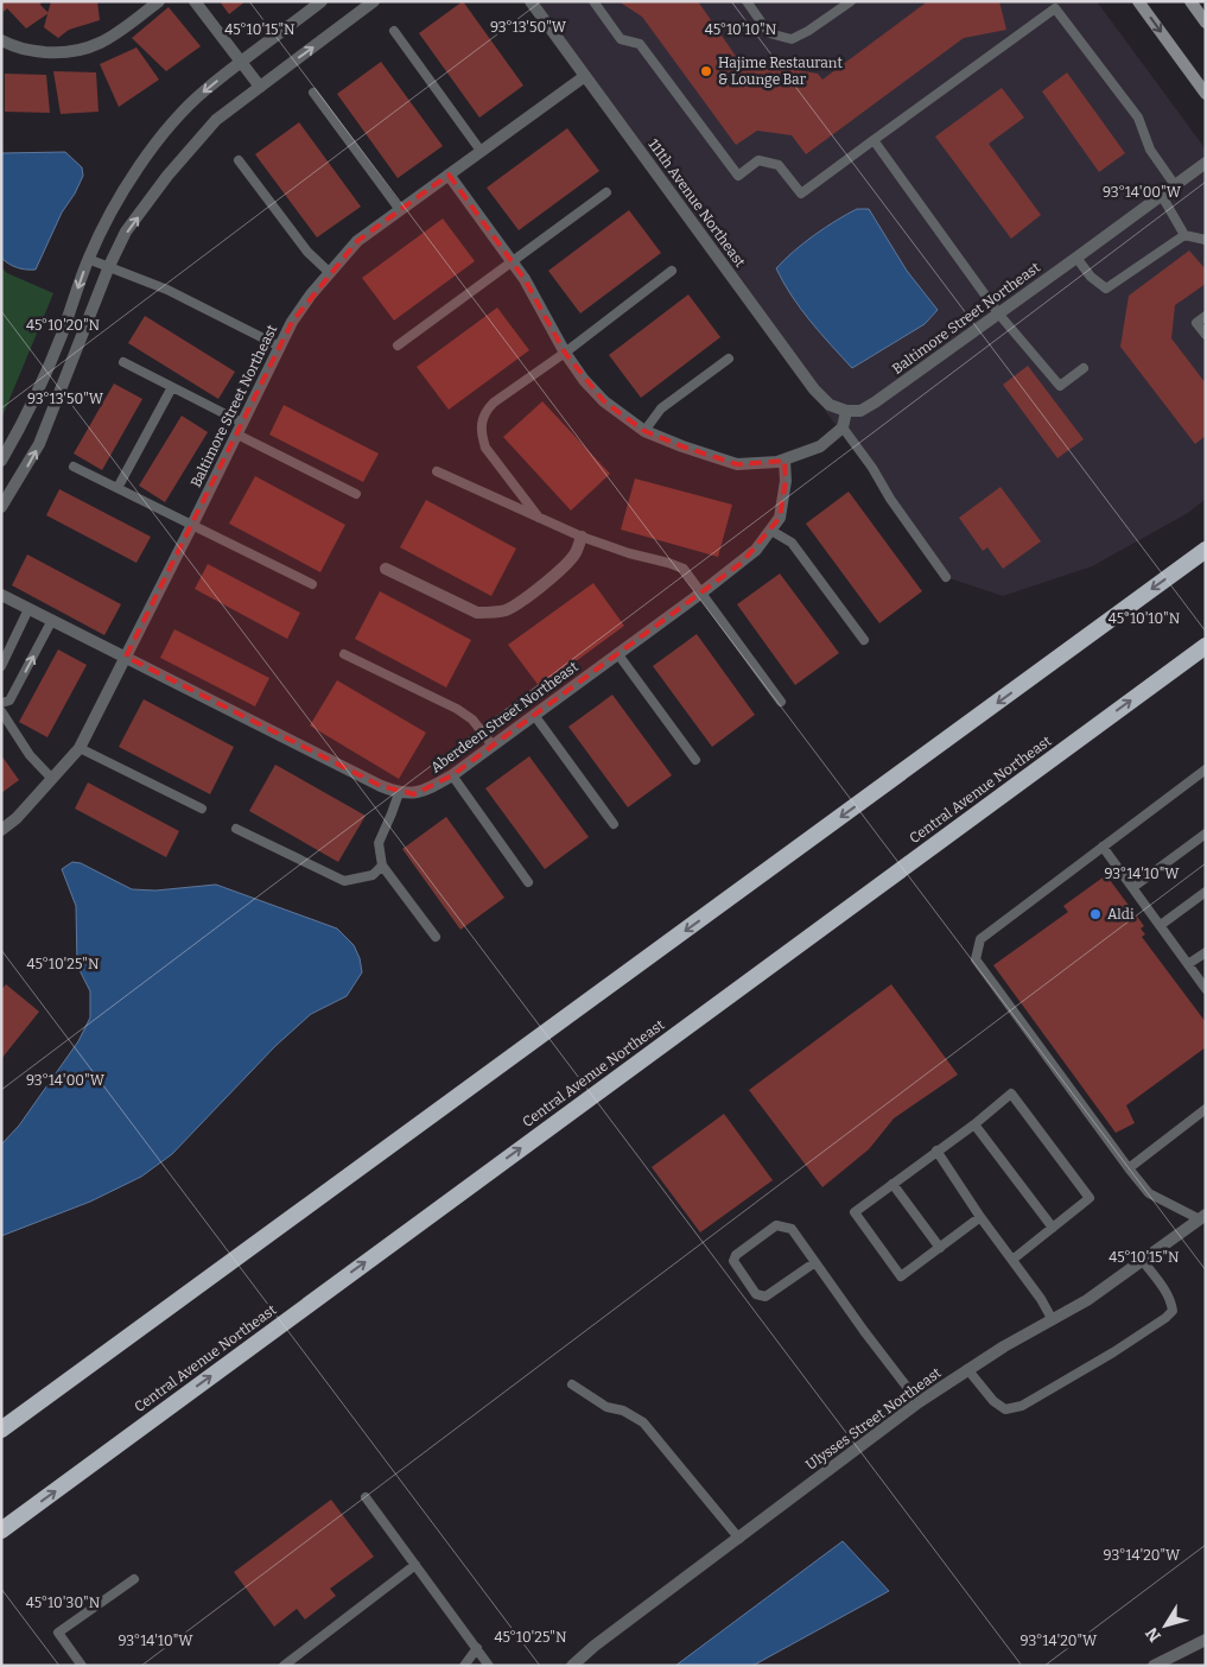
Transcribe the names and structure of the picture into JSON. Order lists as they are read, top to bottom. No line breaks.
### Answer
{"streets":{"highway":["Central Avenue Northeast"],"street":["111th Avenue Northeast","Baltimore Street Northeast","Aberdeen Street Northeast","Ulysses Street Northeast"]},"crossings":[["111th Avenue Northeast","Baltimore Street Northeast"]],"places":["Hajime Restaurant & Lounge Bar","Aldi"],"north":"bottom left","coordinates":["93°13'50\"W","45°10'15\"N","45°10'10\"N","93°14'00\"W","45°10'20\"N","93°14'10\"W","45°10'25\"N","93°14'20\"W","45°10'30\"N"]}
